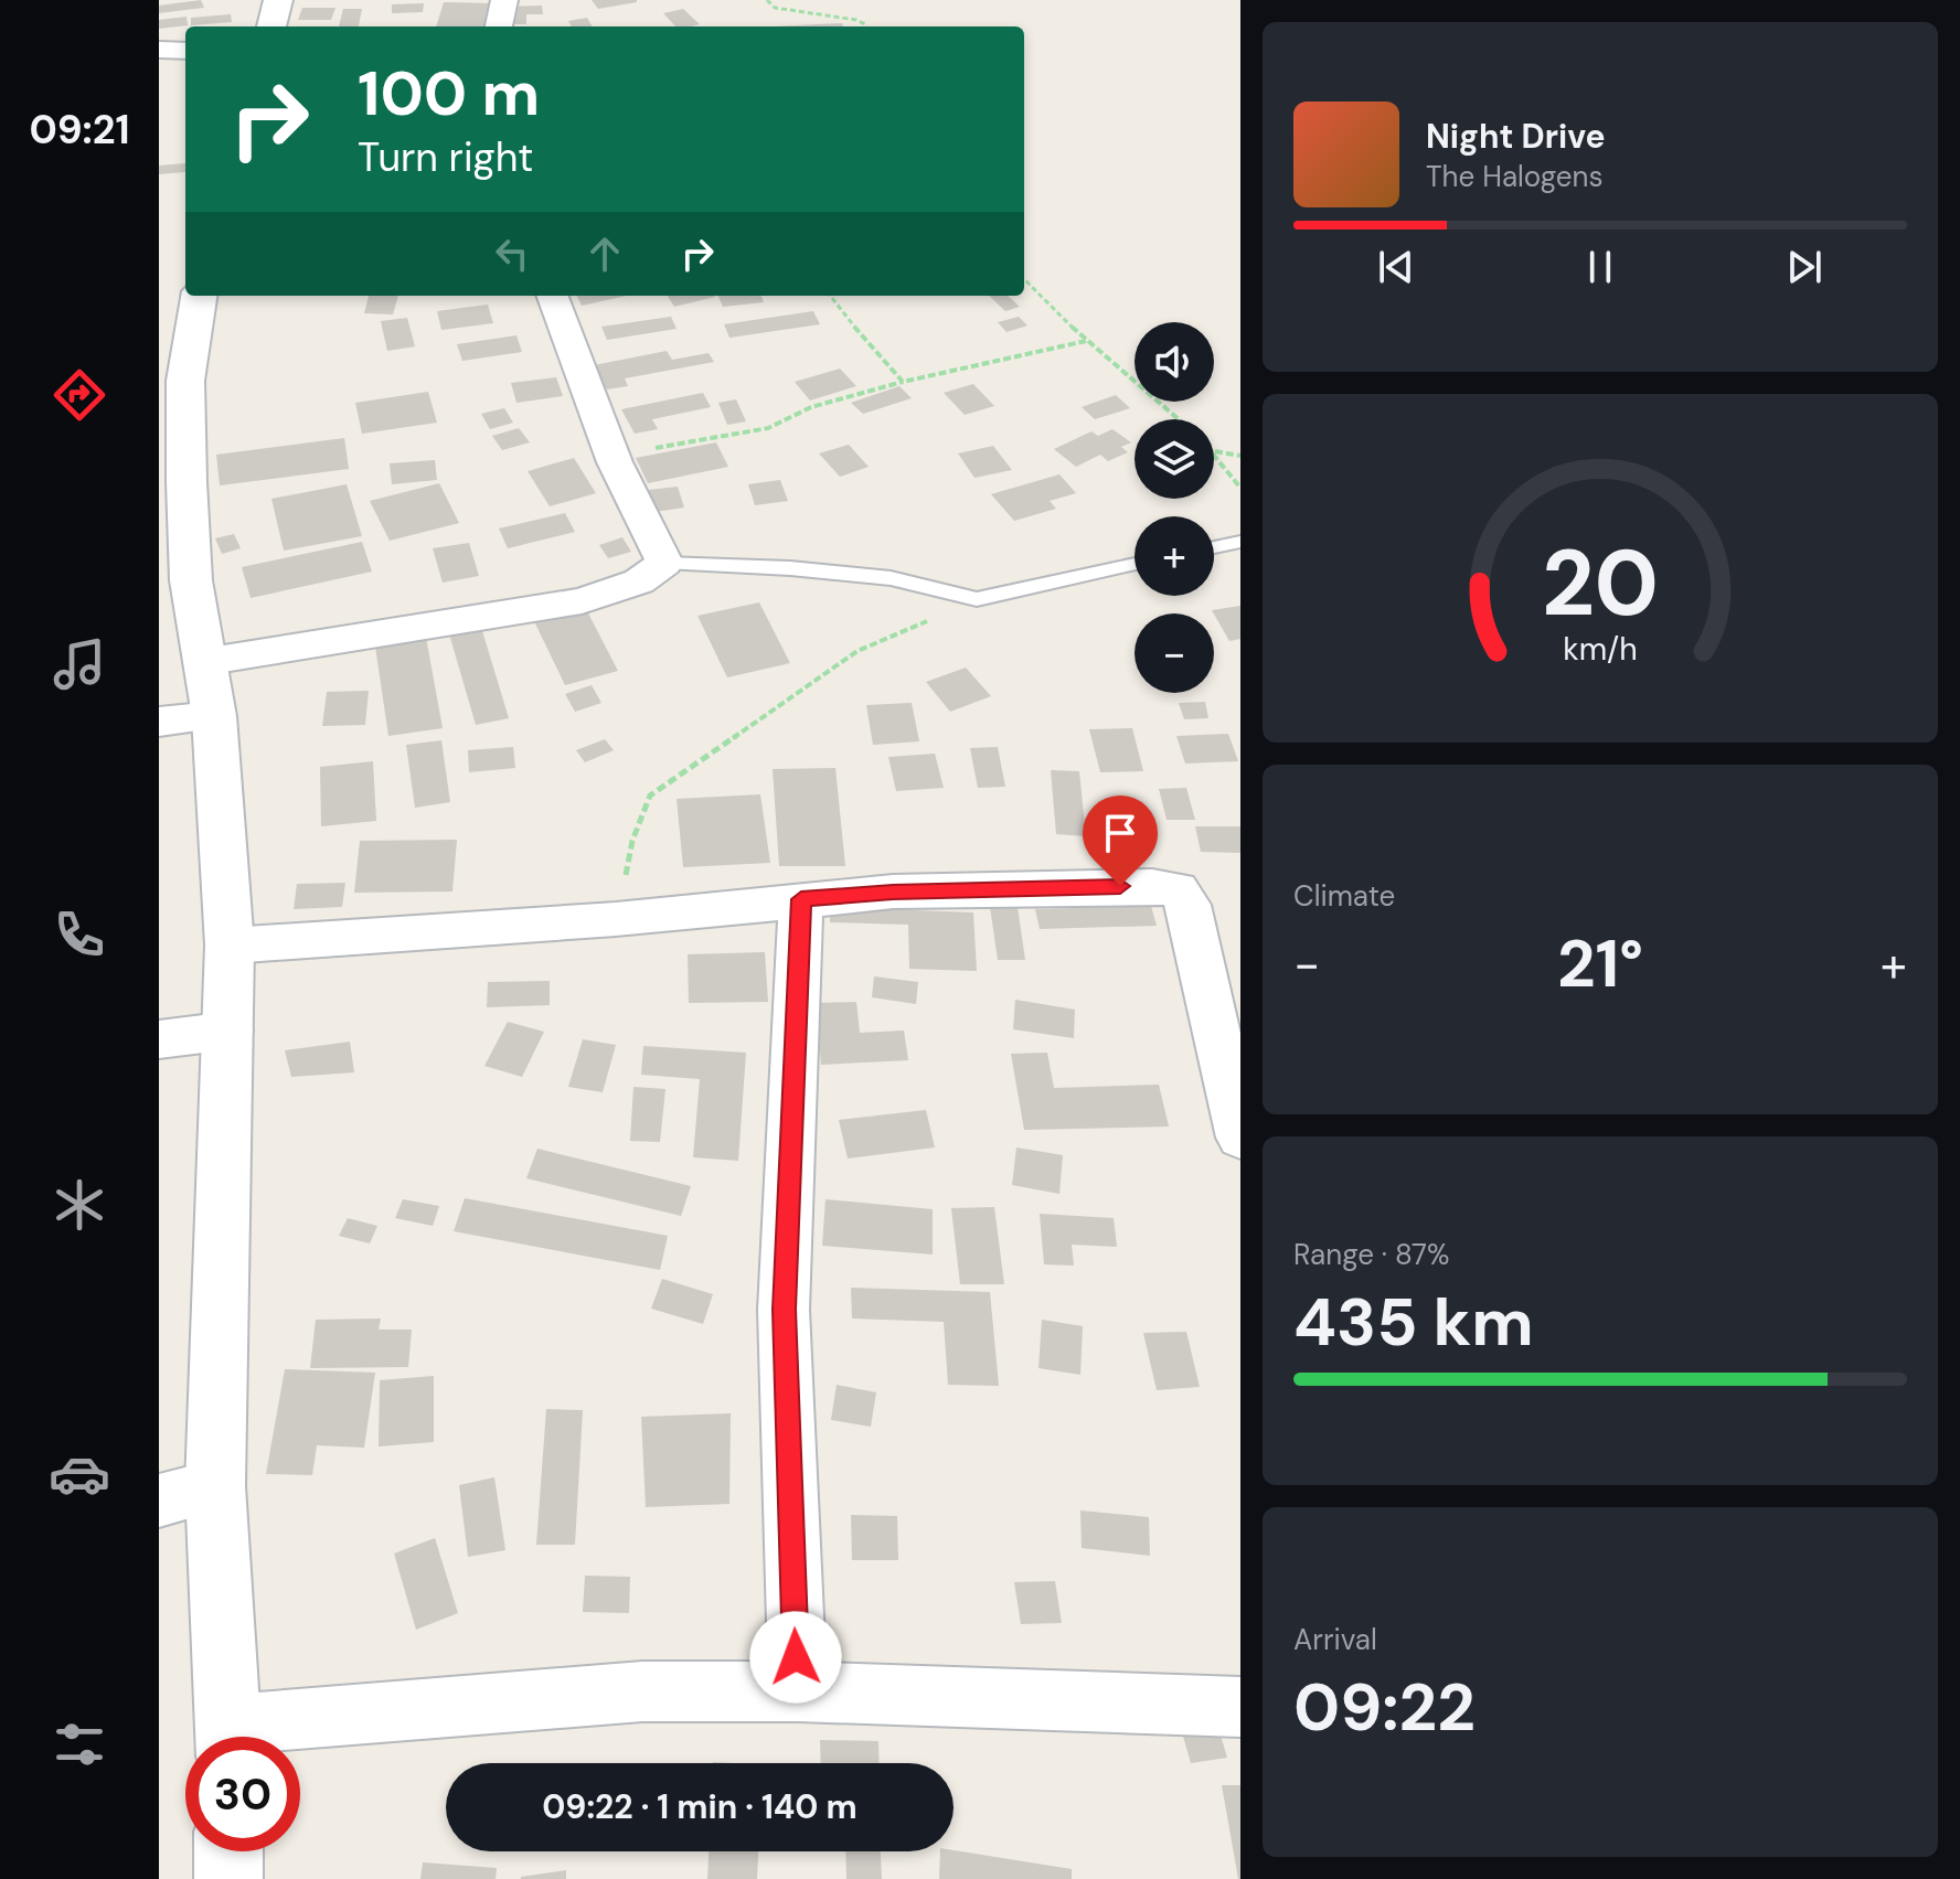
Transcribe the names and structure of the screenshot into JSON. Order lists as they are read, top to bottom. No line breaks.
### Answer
{"page":{"tabs":"09:21","turn":["100 m","Turn right"],"song":["Night Drive","The Halogens"],"map_buttons":["+","−"],"tile":["Climate",["Range · 87%","435 km"],["Arrival","09:22"]],"heat":["−","21°","+"],"limit":"30","trip":"09:22 · 1 min · 140 m","gauge":["20","km/h"]}}
